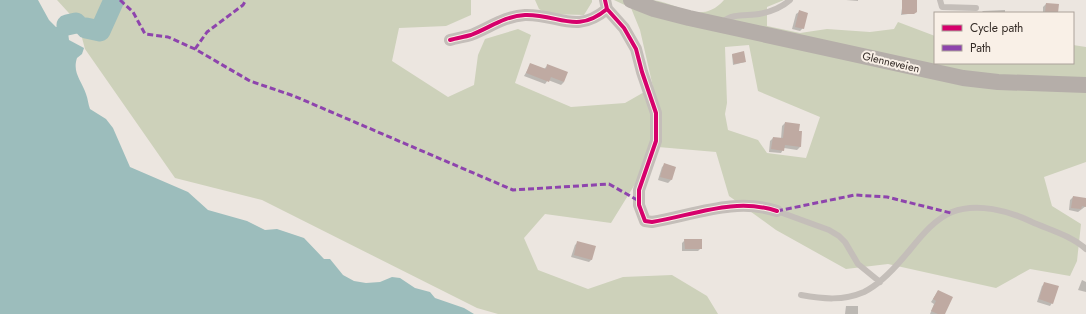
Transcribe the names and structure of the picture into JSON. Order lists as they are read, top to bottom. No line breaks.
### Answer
{"streets":{"main road":["Glenneveien"]},"legend":["Cycle path","Path"]}
